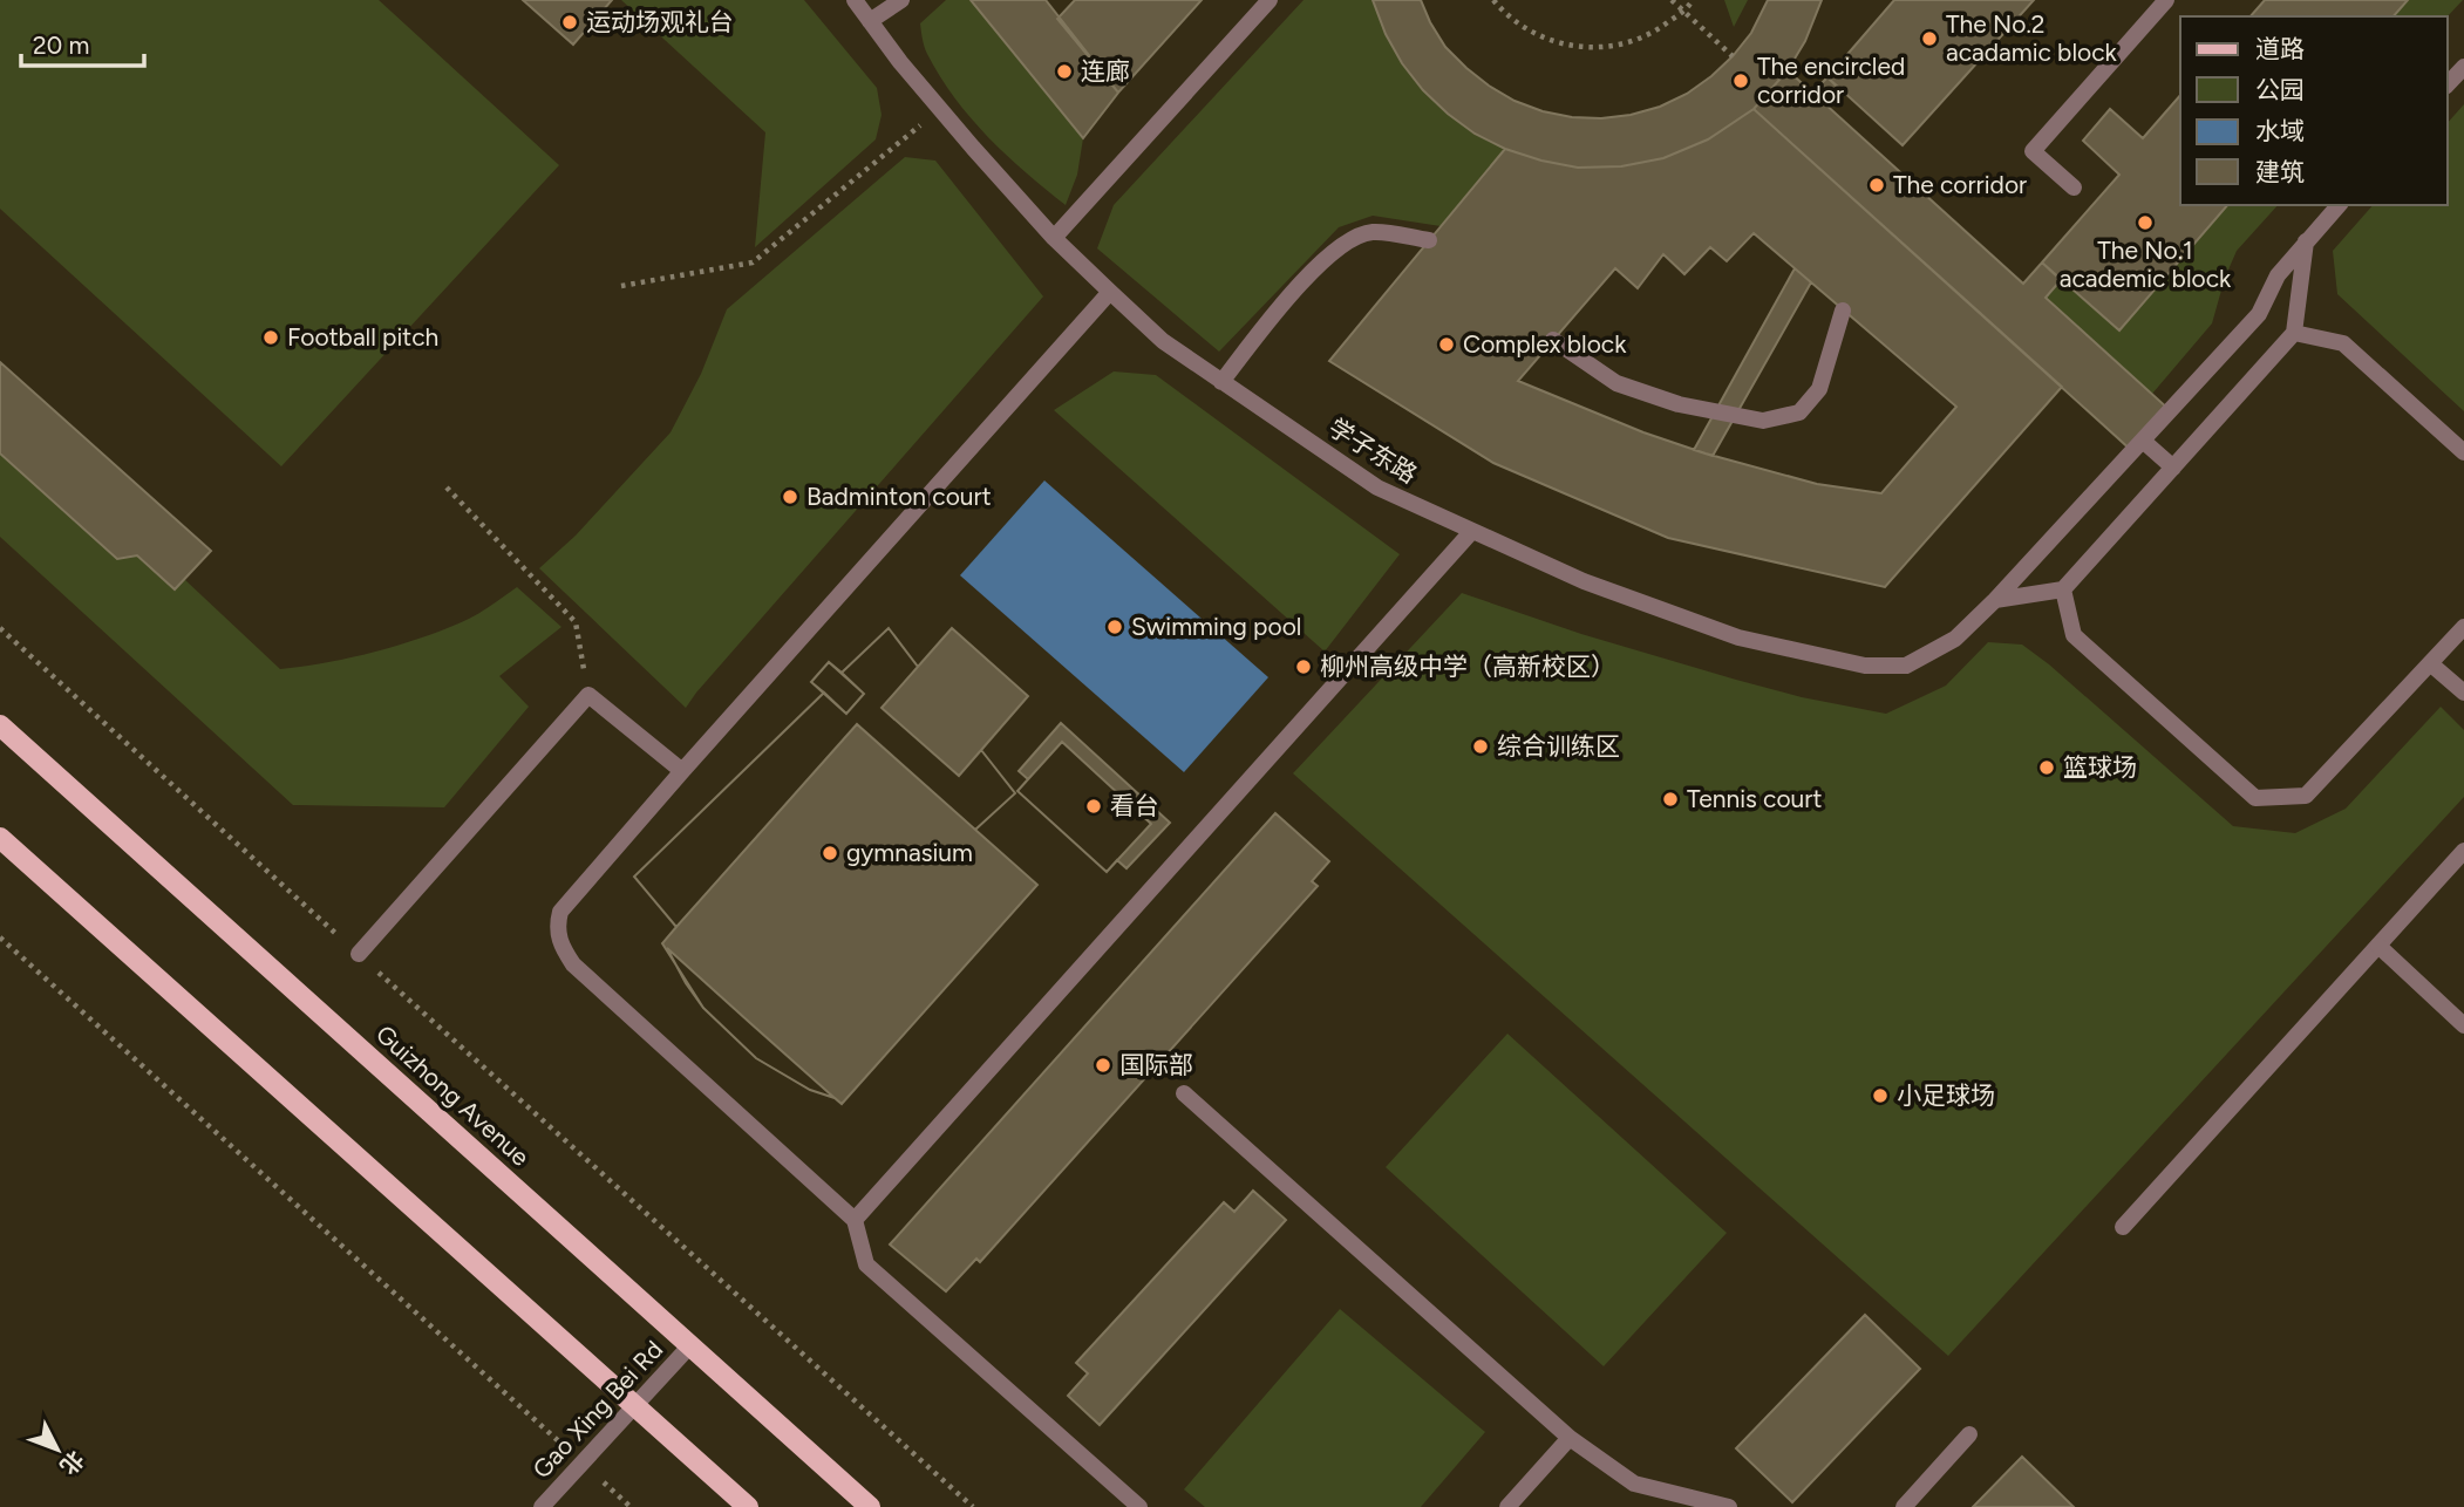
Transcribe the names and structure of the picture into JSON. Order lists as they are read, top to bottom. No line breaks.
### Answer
{"streets":{"main road":["Guizhong Avenue"],"street":["学子东路","Gao Xing Bei Rd"]},"crossings":[["Guizhong Avenue","Gao Xing Bei Rd"]],"places":["运动场观礼台","The No.2 acadamic block","连廊","The encircled corridor","The corridor","The No.1 academic block","Football pitch","Complex block","Badminton court","Swimming pool","柳州高级中学（高新校区）","综合训练区","篮球场","Tennis court","看台","gymnasium","国际部","小足球场"],"legend":["道路","公园","水域","建筑"],"scale_bar":"20 m","north":"bottom right"}
